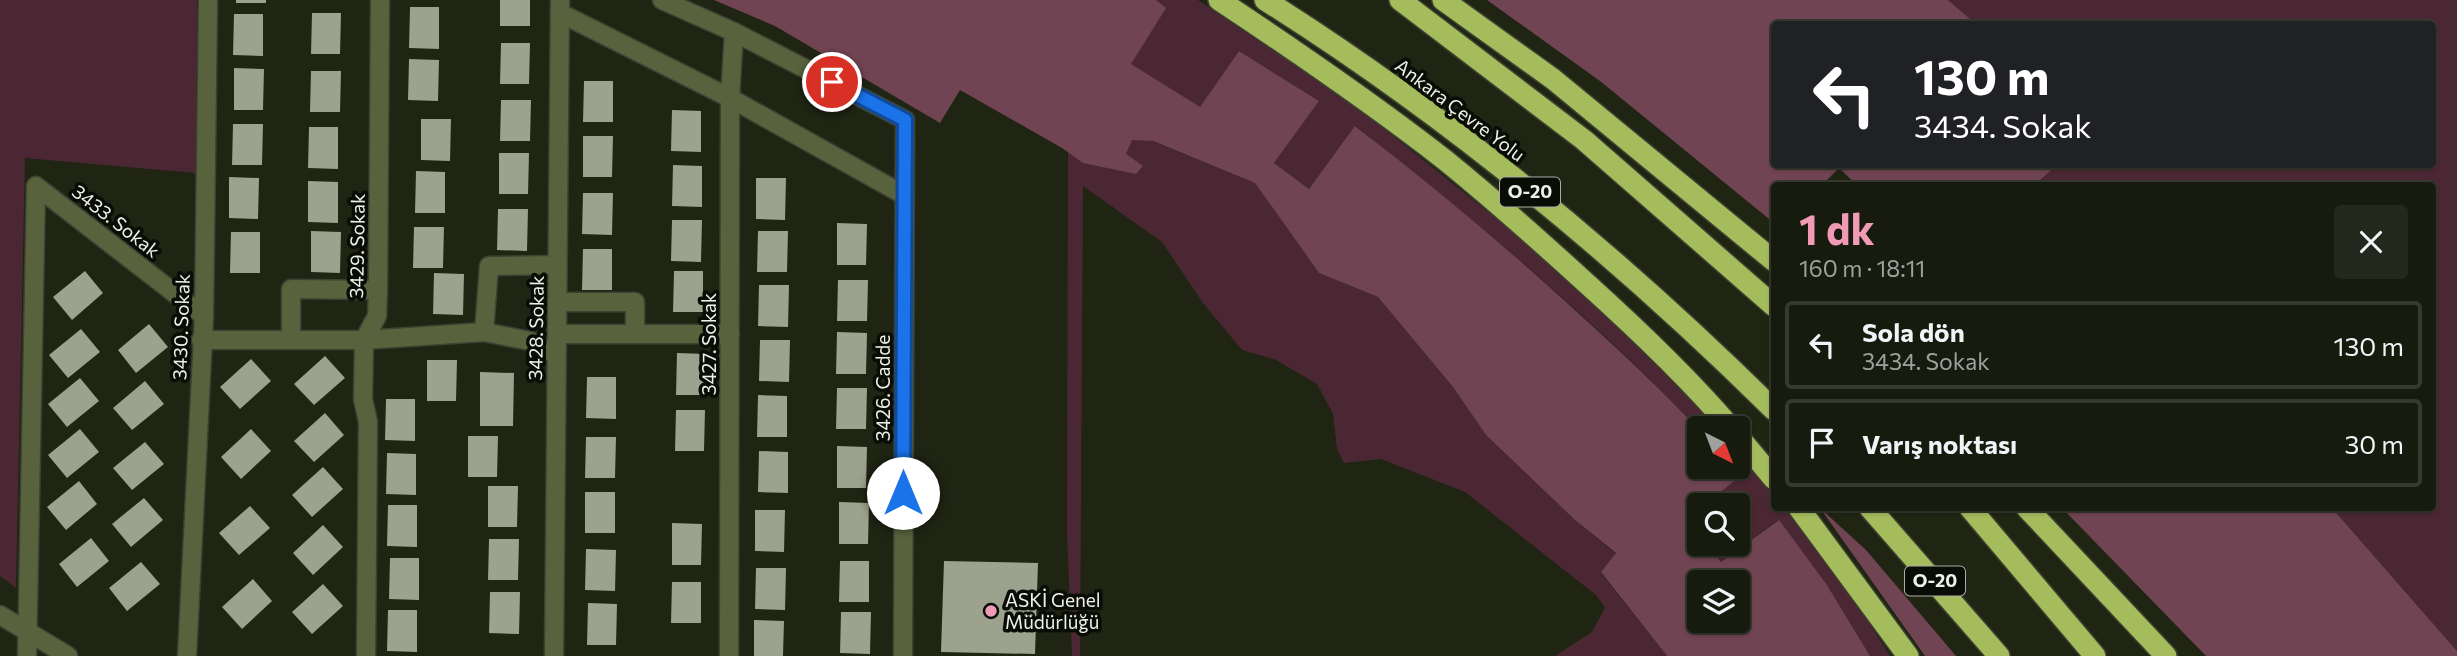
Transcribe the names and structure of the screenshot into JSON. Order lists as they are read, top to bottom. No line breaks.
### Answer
{"streets":{"highway":["Ankara Çevre Yolu","O-20"],"street":["3433. Sokak","3429. Sokak","3430. Sokak","3428. Sokak","3427. Sokak","3426. Cadde"]},"crossings":[["3433. Sokak","3430. Sokak"],["3427. Sokak","3426. Cadde"]],"places":["ASKİ Genel Müdürlüğü"],"north":"bottom right","page":{"turn":["130 m","3434. Sokak"],"heading":["1 dk","160 m · 18:11"],"list":[{"name":"Sola dön","note":"3434. Sokak","value":"130 m"},{"name":"Varış noktası","value":"30 m"}]}}
